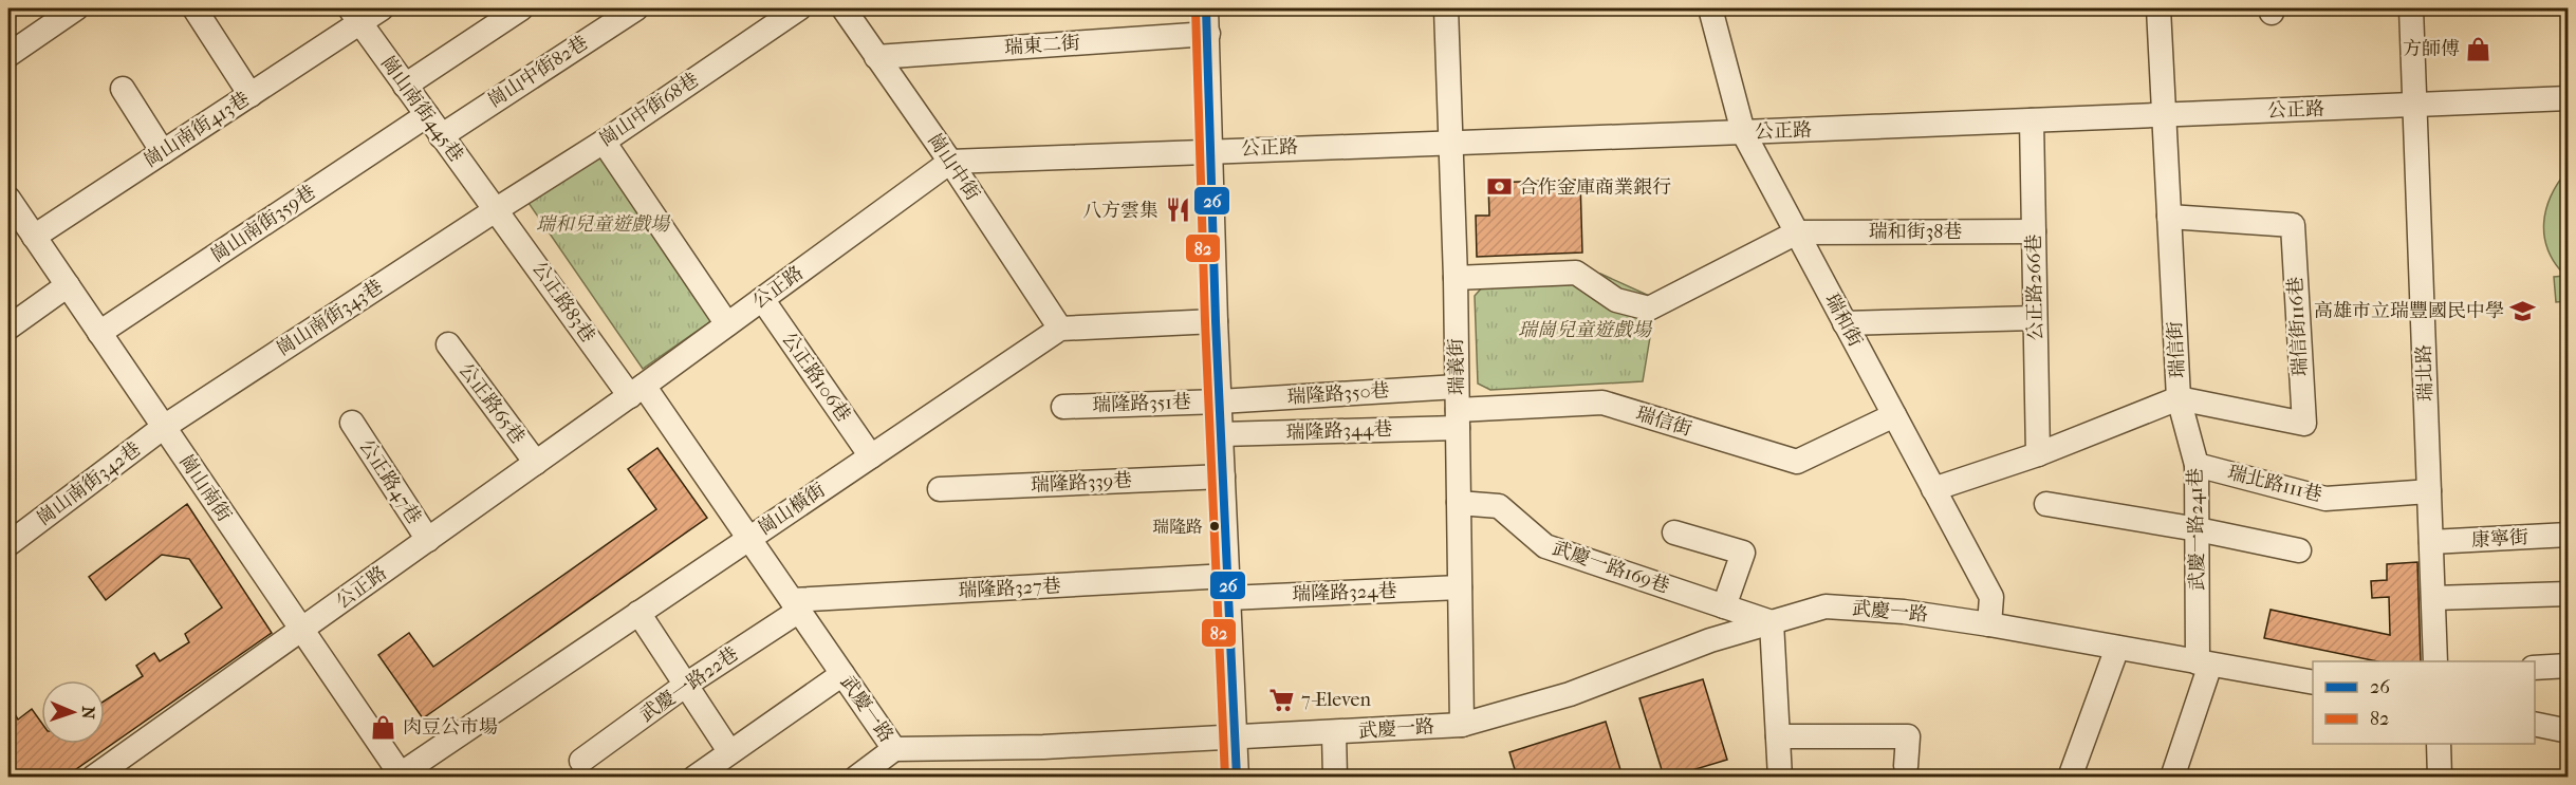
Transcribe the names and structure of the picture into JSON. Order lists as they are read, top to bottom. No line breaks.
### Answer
{"streets":{"street":["瑞東二街","崗山中街82巷","崗山南街445巷","崗山中街68巷","公正路","崗山南街413巷","崗山中街","崗山南街359巷","瑞和街38巷","公正路266巷","公正路83巷","崗山南街343巷","瑞和街","瑞信街116巷","瑞信街","瑞義街","瑞北路","公正路106巷","瑞隆路350巷","公正路65巷","瑞隆路351巷","瑞隆路344巷","公正路47巷","瑞隆路339巷","崗山南街342巷","瑞北路111巷","崗山南街","崗山橫街","武慶一路241巷","康寧街","武慶一路169巷","瑞隆路327巷","瑞隆路324巷","武慶一路","武慶一路22巷"]},"crossings":[["瑞東二街","崗山中街"],["崗山中街82巷","崗山南街445巷"],["崗山南街445巷","崗山中街68巷"],["崗山南街445巷","崗山南街413巷"],["崗山南街445巷","崗山南街359巷"],["崗山南街445巷","公正路83巷"],["崗山南街445巷","崗山南街343巷"],["崗山中街68巷","公正路83巷"],["崗山中街68巷","崗山南街343巷"],["公正路","崗山中街"],["公正路","公正路266巷"],["公正路","公正路83巷"],["公正路","瑞和街"],["公正路","瑞信街"],["公正路","瑞義街"],["公正路","瑞北路"],["公正路","公正路106巷"],["公正路","公正路65巷"],["公正路","公正路47巷"],["公正路","崗山南街"],["公正路","武慶一路"],["崗山南街413巷","崗山南街"],["崗山中街","崗山橫街"],["崗山南街359巷","崗山南街"],["瑞和街38巷","公正路266巷"],["瑞和街38巷","瑞和街"],["公正路266巷","瑞信街"],["公正路83巷","崗山南街343巷"],["公正路83巷","武慶一路"],["崗山南街343巷","崗山南街342巷"],["崗山南街343巷","崗山南街"],["瑞和街","瑞信街"],["瑞和街","武慶一路"],["瑞信街116巷","瑞信街"],["瑞信街116巷","武慶一路241巷"],["瑞信街","瑞義街"],["瑞信街","瑞隆路344巷"],["瑞信街","武慶一路241巷"],["瑞義街","瑞隆路350巷"],["瑞義街","瑞隆路344巷"],["瑞義街","武慶一路169巷"],["瑞義街","瑞隆路324巷"],["瑞義街","武慶一路"],["瑞北路","瑞北路111巷"],["瑞北路","康寧街"],["公正路106巷","崗山橫街"],["瑞隆路350巷","瑞隆路351巷"],["崗山南街342巷","崗山南街"],["瑞北路111巷","武慶一路241巷"],["崗山南街","崗山橫街"],["崗山橫街","武慶一路"],["武慶一路241巷","武慶一路"],["武慶一路169巷","武慶一路"],["瑞隆路327巷","瑞隆路324巷"],["瑞隆路327巷","武慶一路"],["瑞隆路327巷","武慶一路22巷"],["武慶一路","武慶一路22巷"]],"parks":["瑞和兒童遊戲場","瑞崗兒童遊戲場"],"places":{"shop":["方師傅","肉豆公市場"],"bank":["合作金庫商業銀行"],"restaurant":["八方雲集"],"school or university":["高雄市立瑞豐國民中學"],"other":["瑞隆路"],"supermarket":["7-Eleven"]},"lines":["transit line 26","transit line 82"],"legend":["26","82"],"north":"right"}
